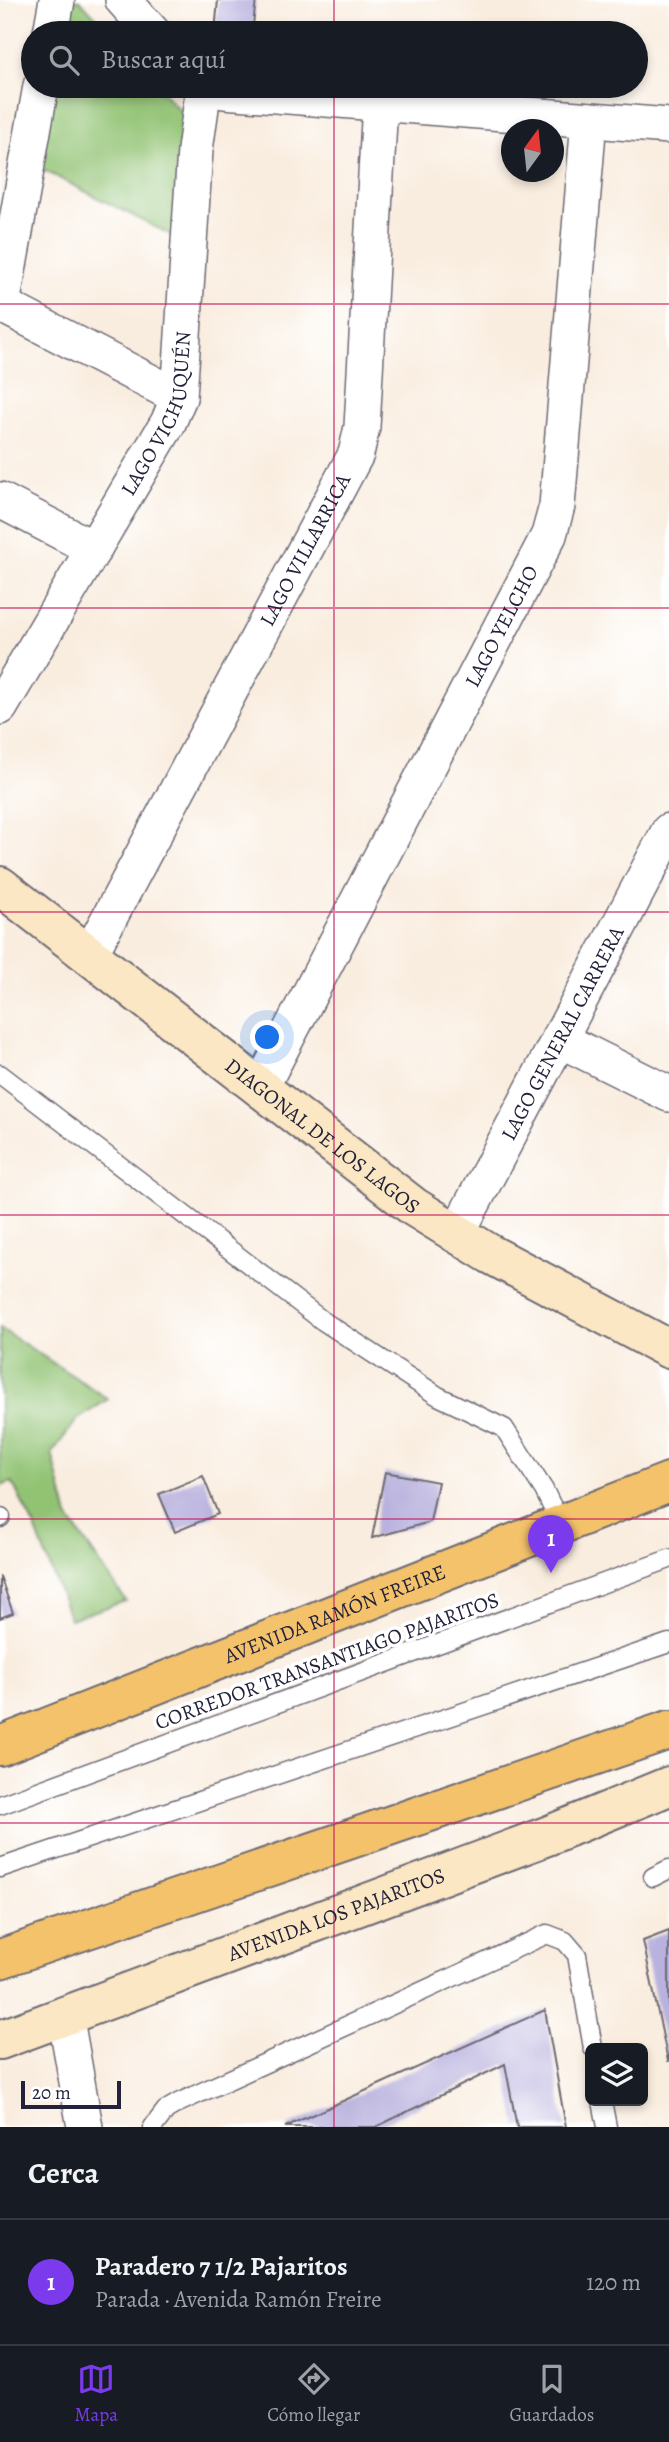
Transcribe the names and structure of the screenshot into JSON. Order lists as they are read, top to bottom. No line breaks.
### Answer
{"streets":{"main road":["DIAGONAL DE LOS LAGOS","AVENIDA RAMÓN FREIRE","AVENIDA LOS PAJARITOS"],"street":["LAGO VICHUQUÉN","LAGO VILLARRICA","LAGO YELCHO","LAGO GENERAL CARRERA"],"lane":["CORREDOR TRANSANTIAGO PAJARITOS"]},"crossings":[["LAGO VILLARRICA","DIAGONAL DE LOS LAGOS"],["LAGO YELCHO","DIAGONAL DE LOS LAGOS"],["LAGO GENERAL CARRERA","DIAGONAL DE LOS LAGOS"]],"scale_bar":"20 m","north":"top","page":{"search":"Buscar aquí","pins":"1","scale":"20 m","heading":"Cerca","list":[{"mark":"1","name":"Paradero 7 1/2 Pajaritos","note":"Parada · Avenida Ramón Freire","value":"120 m"}],"nav":["Mapa","Cómo llegar","Guardados"]}}
